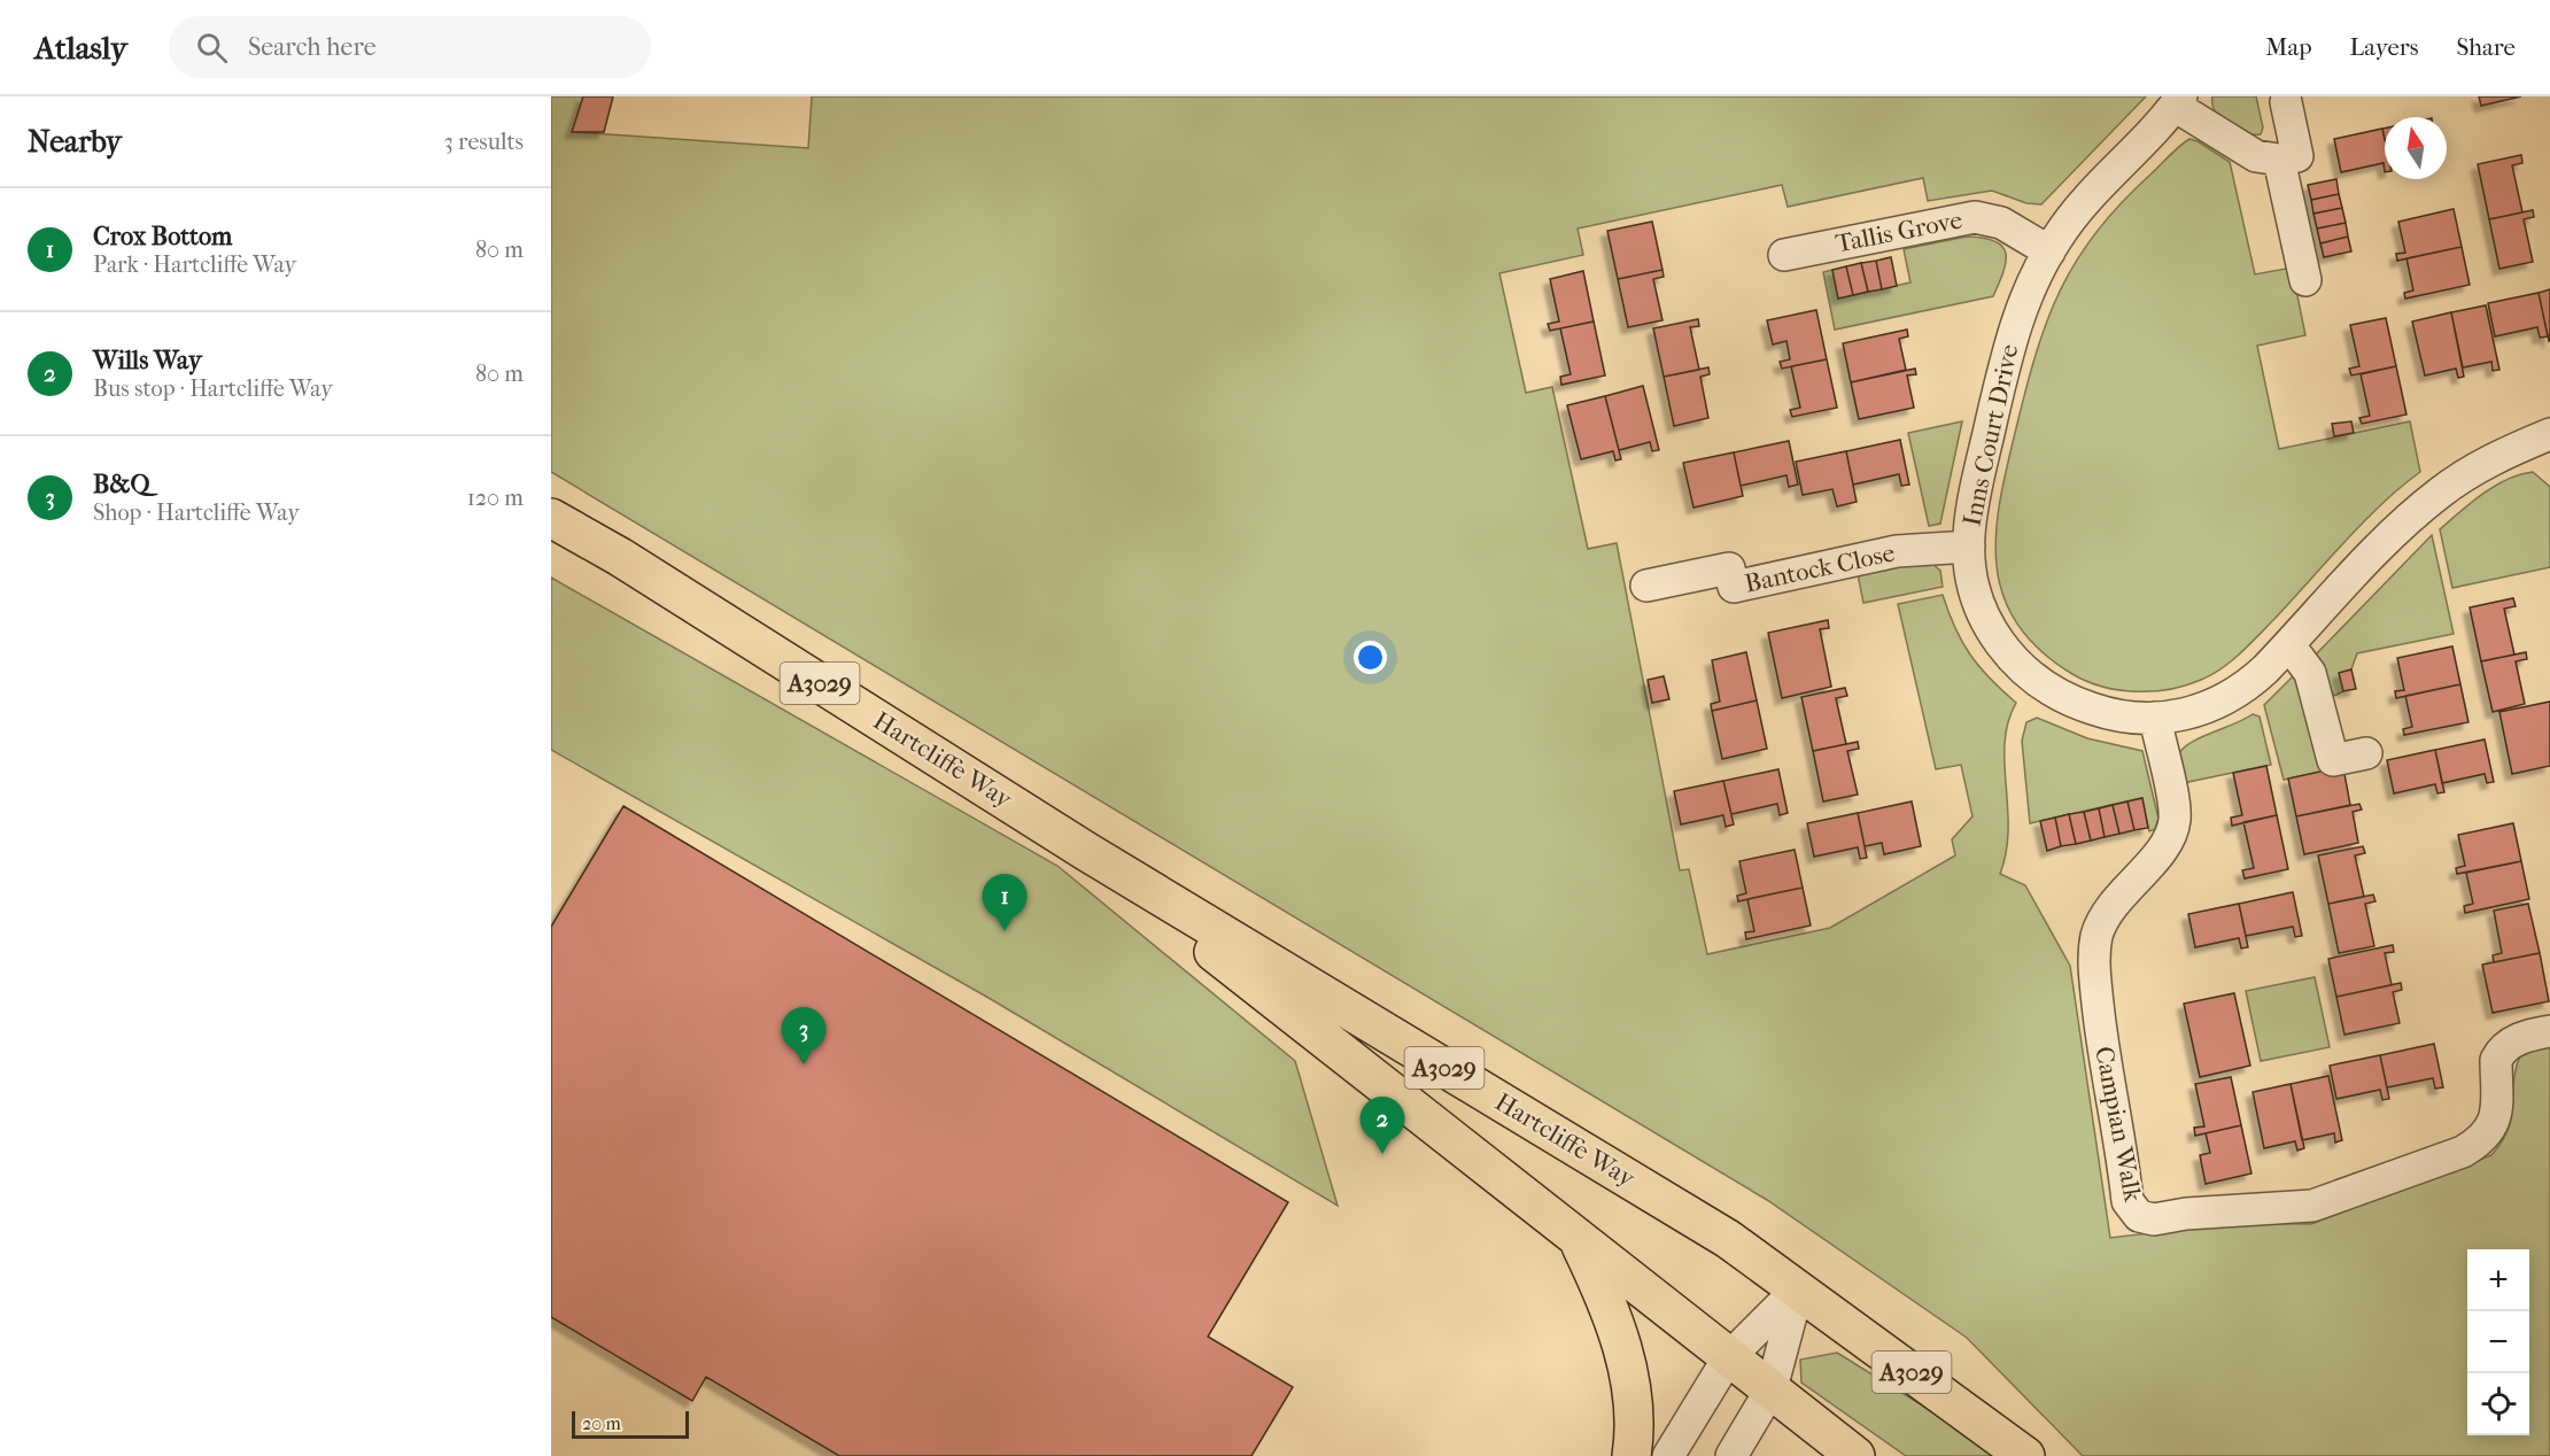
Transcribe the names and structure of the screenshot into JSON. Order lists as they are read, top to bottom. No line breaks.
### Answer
{"streets":{"highway":["A3029","Hartcliffe Way"],"street":["Tallis Grove","Inns Court Drive","Bantock Close","Campian Walk"]},"crossings":[["Tallis Grove","Inns Court Drive"],["Inns Court Drive","Bantock Close"],["Inns Court Drive","Campian Walk"]],"scale_bar":"20 m","north":"top","page":{"header":"Atlasly","search":"Search here","nav":["Map","Layers","Share"],"heading":["Nearby","3 results"],"list":[{"mark":"1","name":"Crox Bottom","note":"Park · Hartcliffe Way","value":"80 m"},{"mark":"2","name":"Wills Way","note":"Bus stop · Hartcliffe Way","value":"80 m"},{"mark":"3","name":"B&Q","note":"Shop · Hartcliffe Way","value":"120 m"}],"pins":["1","3","2"],"map_buttons":["+","−"],"scale":"20 m"}}
